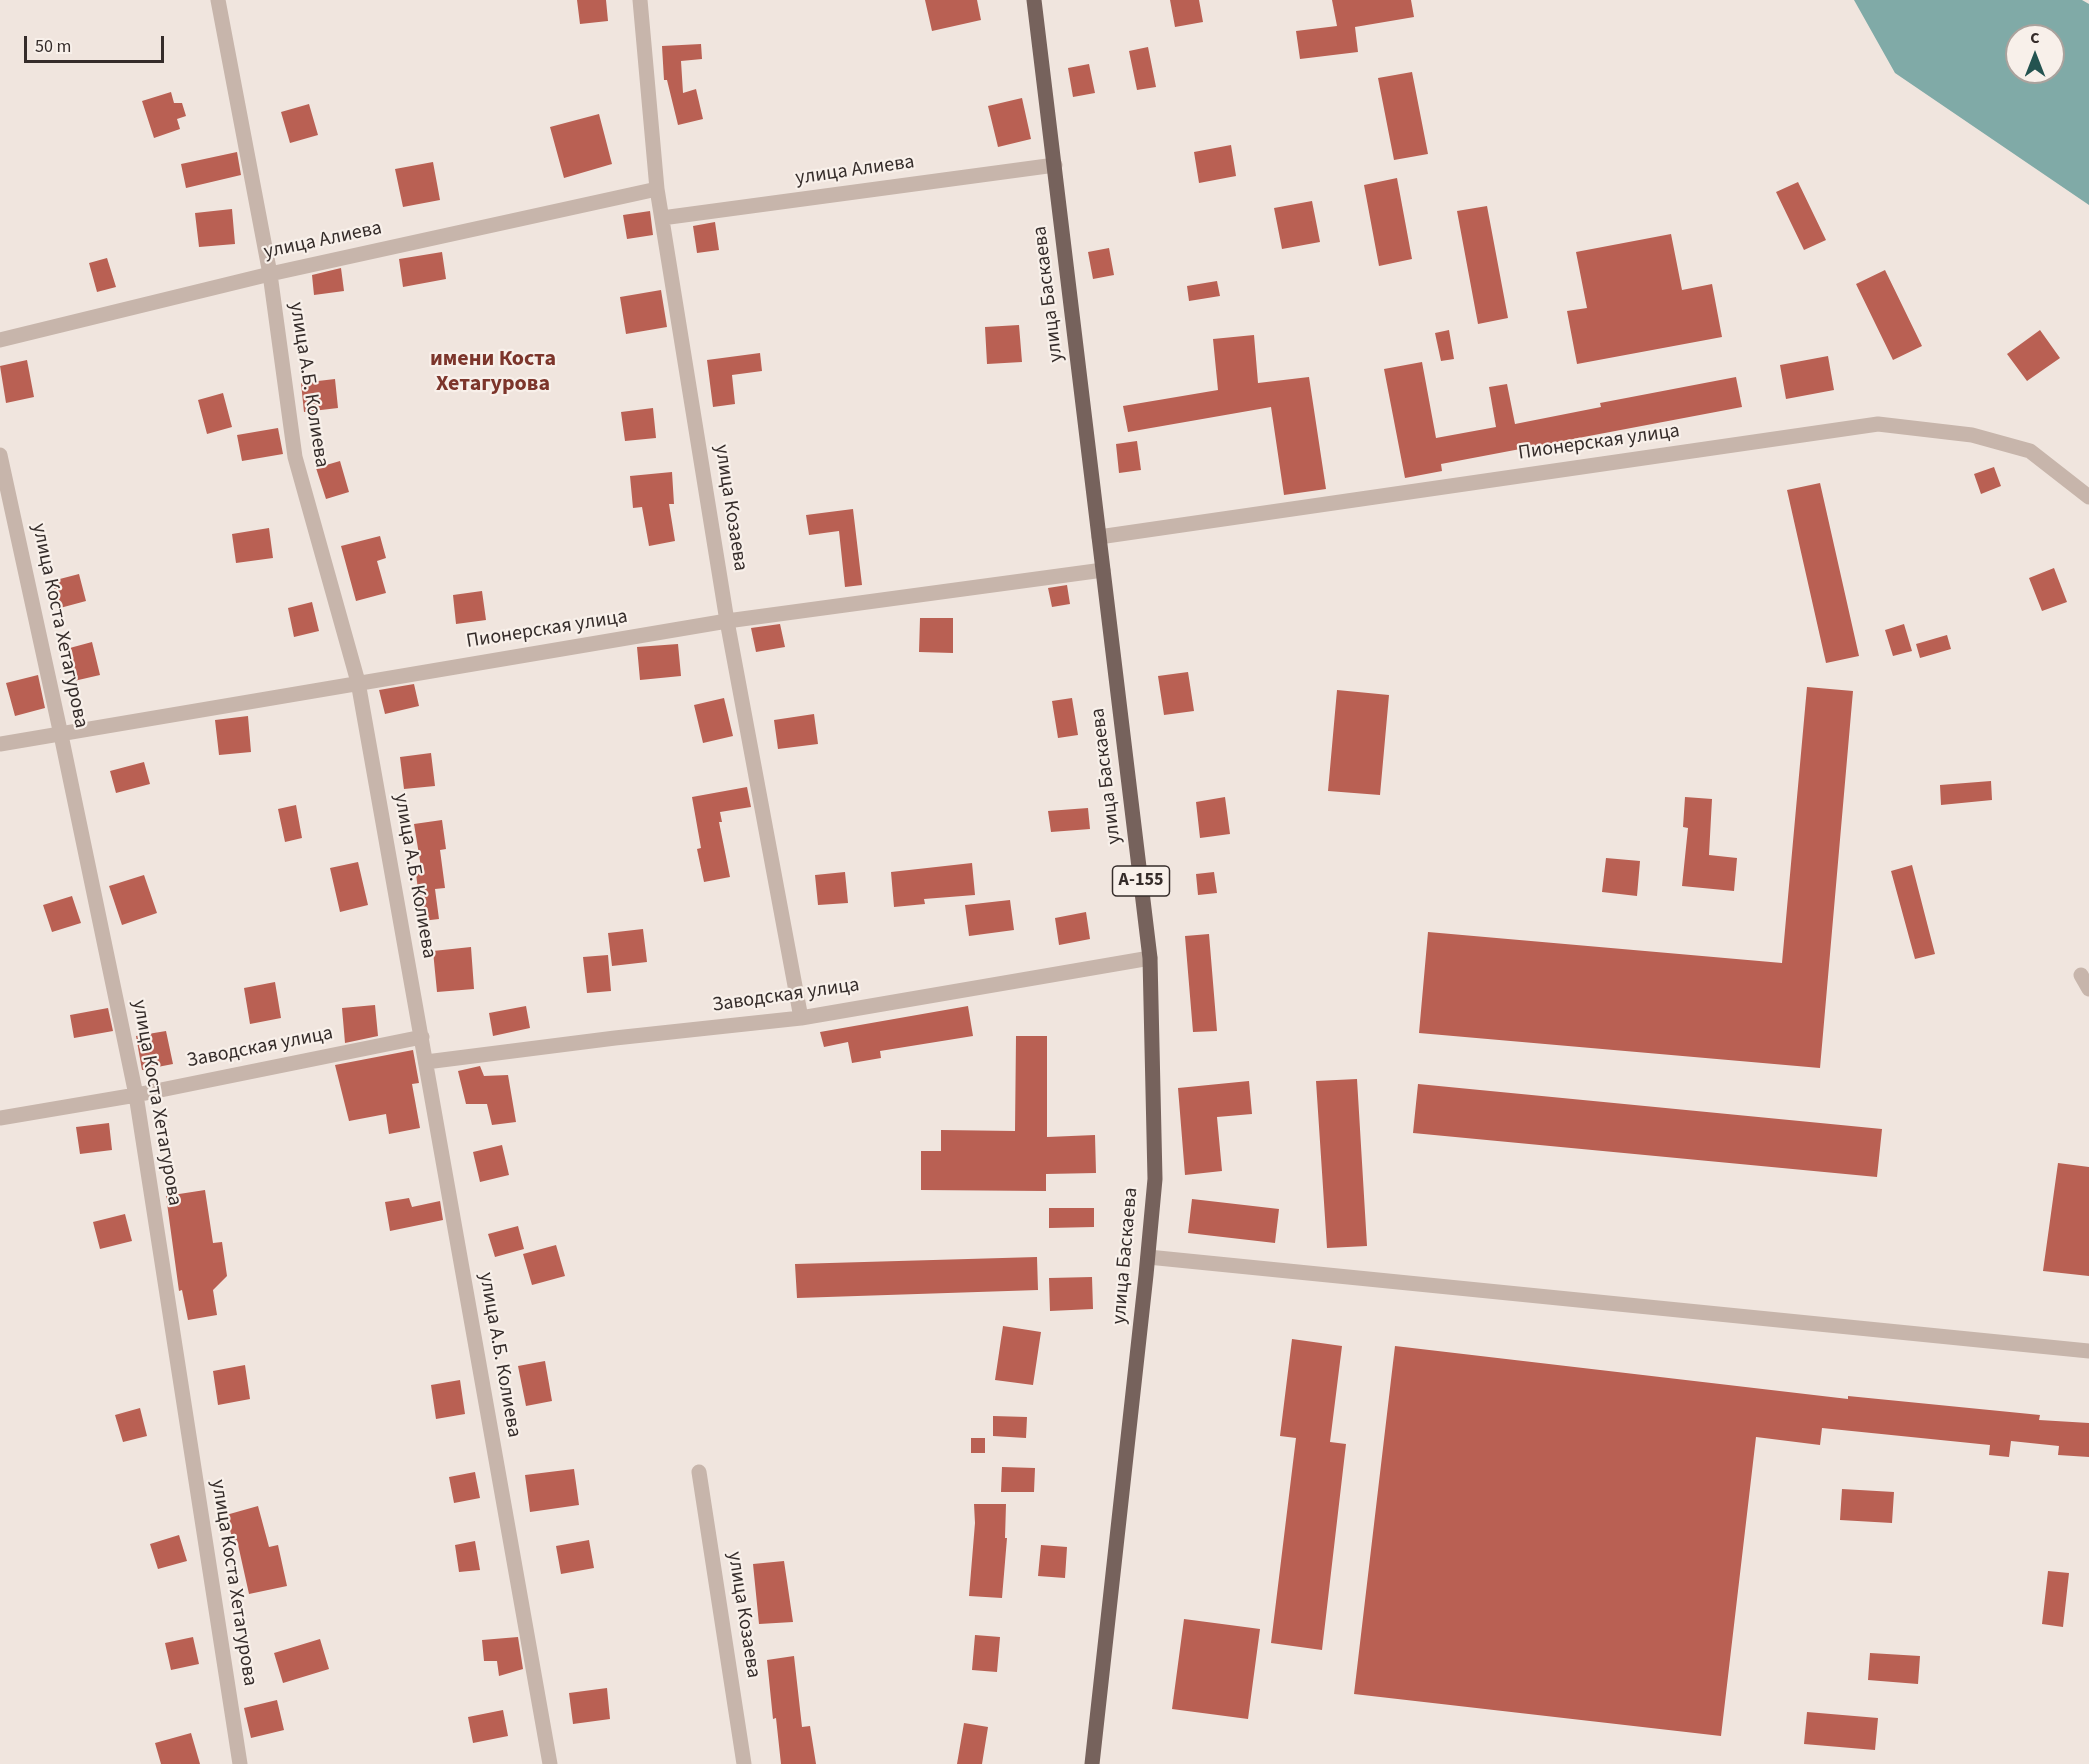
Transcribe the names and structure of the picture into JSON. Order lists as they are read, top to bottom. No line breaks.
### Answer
{"streets":{"main road":["улица Баскаева","А-155"],"street":["улица Алиева","улица А.Б. Колиева","Пионерская улица","улица Козаева","улица Коста Хетагурова","Заводская улица"]},"crossings":[["улица Алиева","улица Баскаева"],["улица Алиева","улица А.Б. Колиева"],["улица Алиева","улица Козаева"],["улица Баскаева","Пионерская улица"],["улица Баскаева","Заводская улица"],["улица А.Б. Колиева","Пионерская улица"],["улица А.Б. Колиева","Заводская улица"],["Пионерская улица","улица Козаева"],["Пионерская улица","улица Коста Хетагурова"],["улица Козаева","Заводская улица"],["улица Коста Хетагурова","Заводская улица"]],"districts":["имени Коста Хетагурова"],"scale_bar":"50 m","north":"top"}
